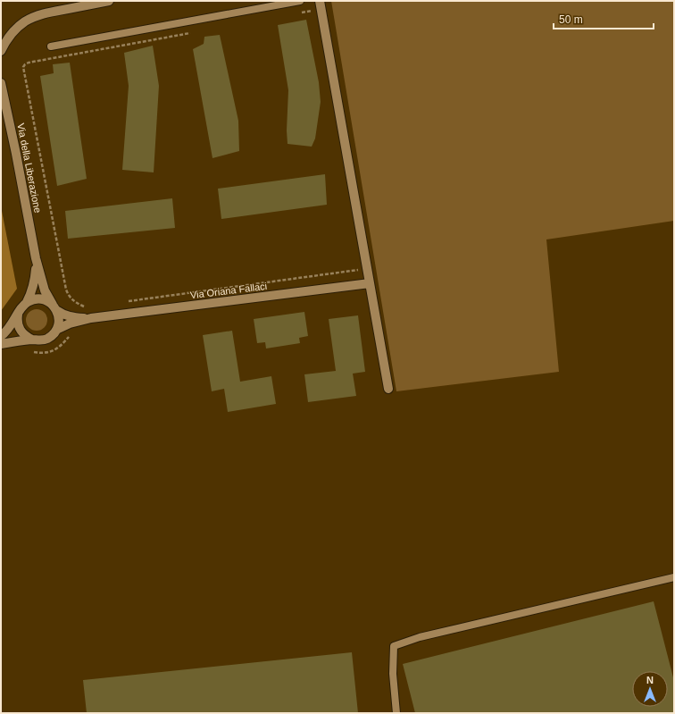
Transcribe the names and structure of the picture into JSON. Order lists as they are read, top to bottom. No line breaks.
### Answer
{"streets":{"street":["Via della Liberazione","Via Oriana Fallaci"]},"scale_bar":"50 m","north":"top"}
